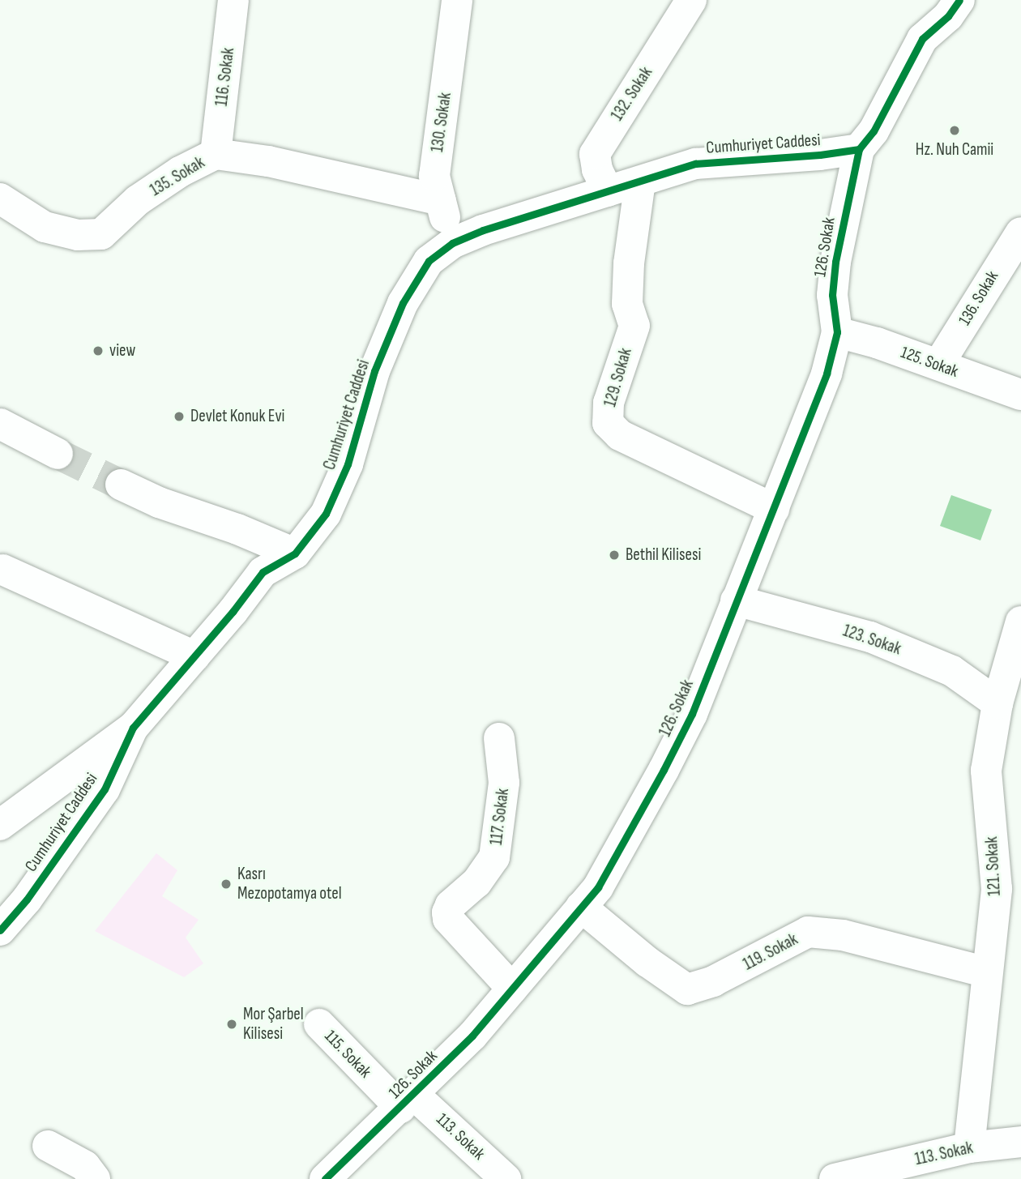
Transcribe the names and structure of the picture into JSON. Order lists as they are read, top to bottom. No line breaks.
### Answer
{"streets":{"street":["116. Sokak","132. Sokak","130. Sokak","Cumhuriyet Caddesi","135. Sokak","126. Sokak","136. Sokak","125. Sokak","129. Sokak","123. Sokak","117. Sokak","121. Sokak","119. Sokak","115. Sokak","113. Sokak"]},"crossings":[["116. Sokak","135. Sokak"],["132. Sokak","Cumhuriyet Caddesi"],["130. Sokak","Cumhuriyet Caddesi"],["130. Sokak","135. Sokak"],["Cumhuriyet Caddesi","126. Sokak"],["Cumhuriyet Caddesi","129. Sokak"],["126. Sokak","125. Sokak"],["126. Sokak","129. Sokak"],["126. Sokak","123. Sokak"],["126. Sokak","117. Sokak"],["126. Sokak","119. Sokak"],["126. Sokak","115. Sokak"],["126. Sokak","113. Sokak"],["136. Sokak","125. Sokak"],["123. Sokak","121. Sokak"],["121. Sokak","119. Sokak"],["121. Sokak","113. Sokak"],["115. Sokak","113. Sokak"]],"places":["Hz. Nuh Camii","view","Devlet Konuk Evi","Bethil Kilisesi","Kasrı Mezopotamya otel","Mor Şarbel Kilisesi"]}
